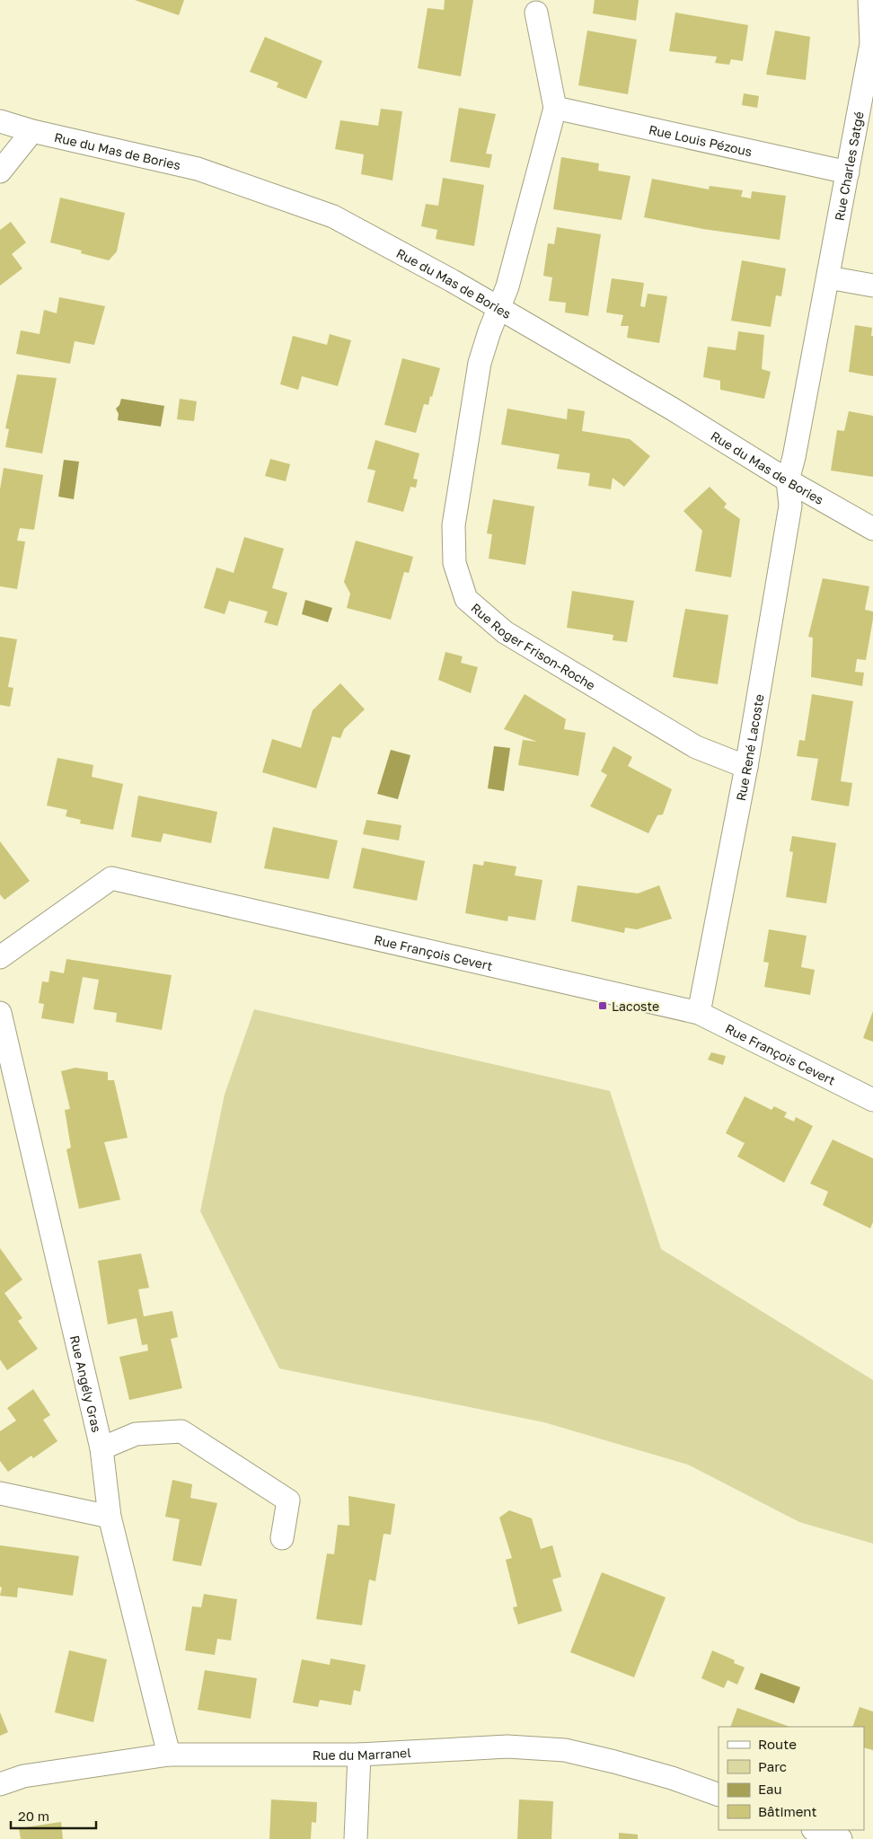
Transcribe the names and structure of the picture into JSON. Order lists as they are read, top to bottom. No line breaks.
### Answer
{"streets":{"street":["Rue Louis Pézous","Rue du Mas de Bories","Rue Charles Satgé","Rue Roger Frison-Roche","Rue René Lacoste","Rue François Cevert","Rue Angély Gras","Rue du Marranel"]},"crossings":[["Rue Louis Pézous","Rue Charles Satgé"],["Rue du Mas de Bories","Rue Charles Satgé"],["Rue du Mas de Bories","Rue Roger Frison-Roche"],["Rue du Mas de Bories","Rue René Lacoste"],["Rue Charles Satgé","Rue René Lacoste"],["Rue Roger Frison-Roche","Rue René Lacoste"],["Rue René Lacoste","Rue François Cevert"],["Rue Angély Gras","Rue du Marranel"]],"places":{"transit":["Lacoste"]},"legend":["Route","Parc","Eau","Bâtiment"],"scale_bar":"20 m"}
